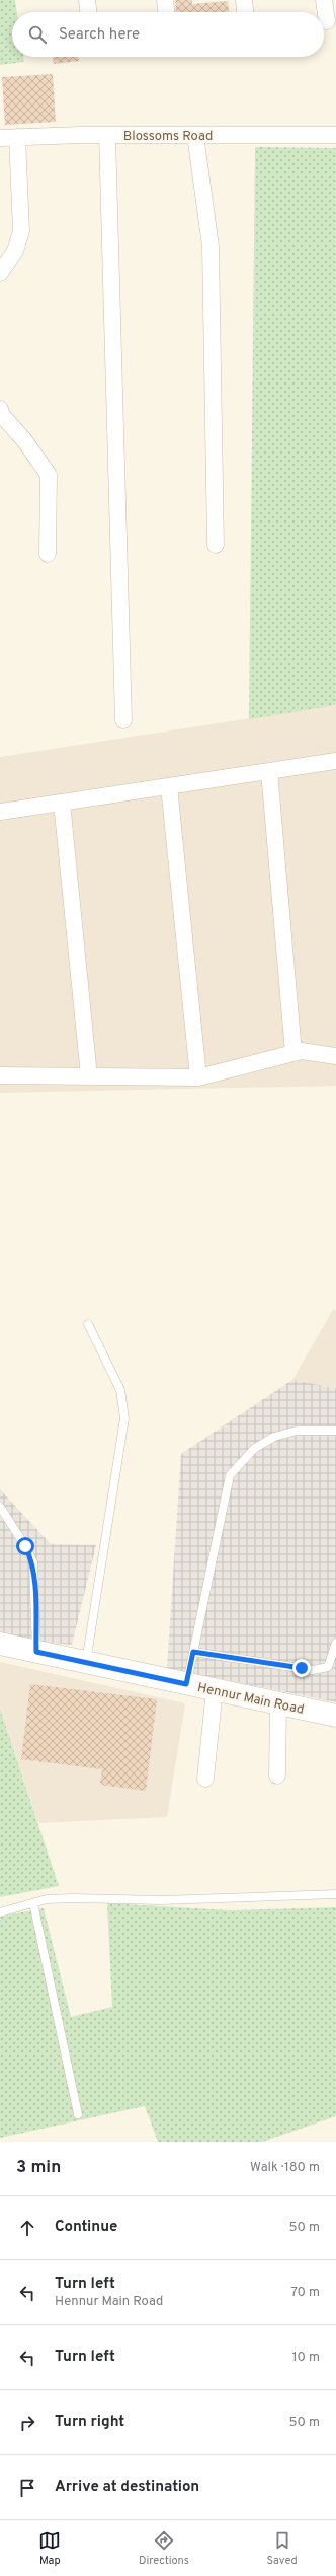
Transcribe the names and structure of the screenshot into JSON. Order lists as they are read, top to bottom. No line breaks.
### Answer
{"streets":{"main road":["Hennur Main Road"],"street":["Blossoms Road"]},"page":{"search":"Search here","heading":["3 min","Walk · 180 m"],"list":[["Continue","50 m"],["Turn left","Hennur Main Road","70 m"],["Turn left","10 m"],["Turn right","50 m"],"Arrive at destination"],"nav":["Map","Directions","Saved"]}}
